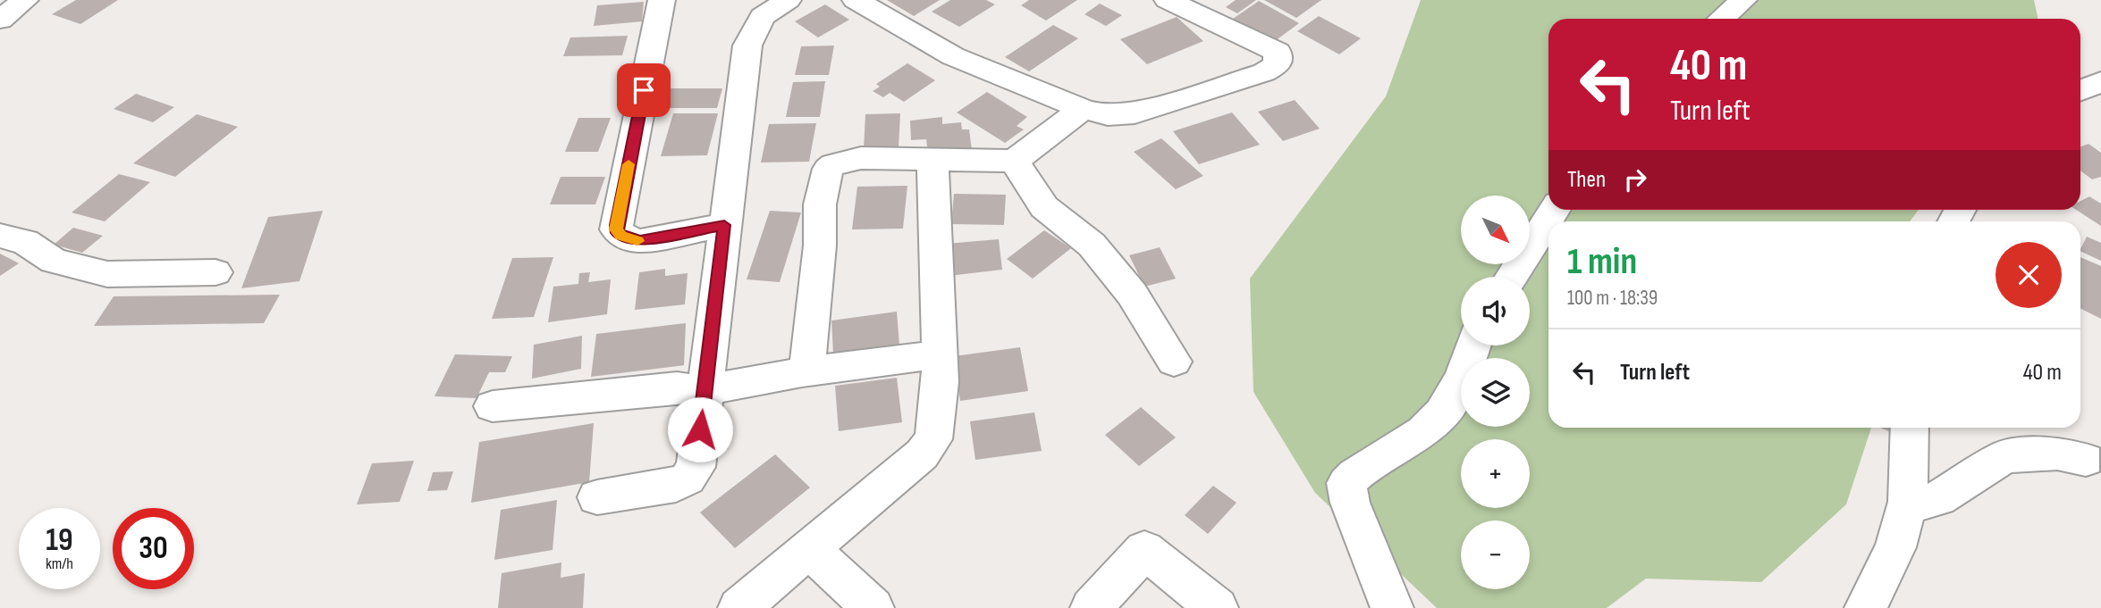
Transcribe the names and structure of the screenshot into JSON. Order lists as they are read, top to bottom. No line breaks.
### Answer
{"north":"bottom right","page":{"turn":["40 m","Turn left"],"then":"Then","map_buttons":["+","−"],"heading":["1 min","100 m · 18:39"],"list":[{"name":"Turn left","value":"40 m"}],"speed":"19 km/h","limit":"30"}}
